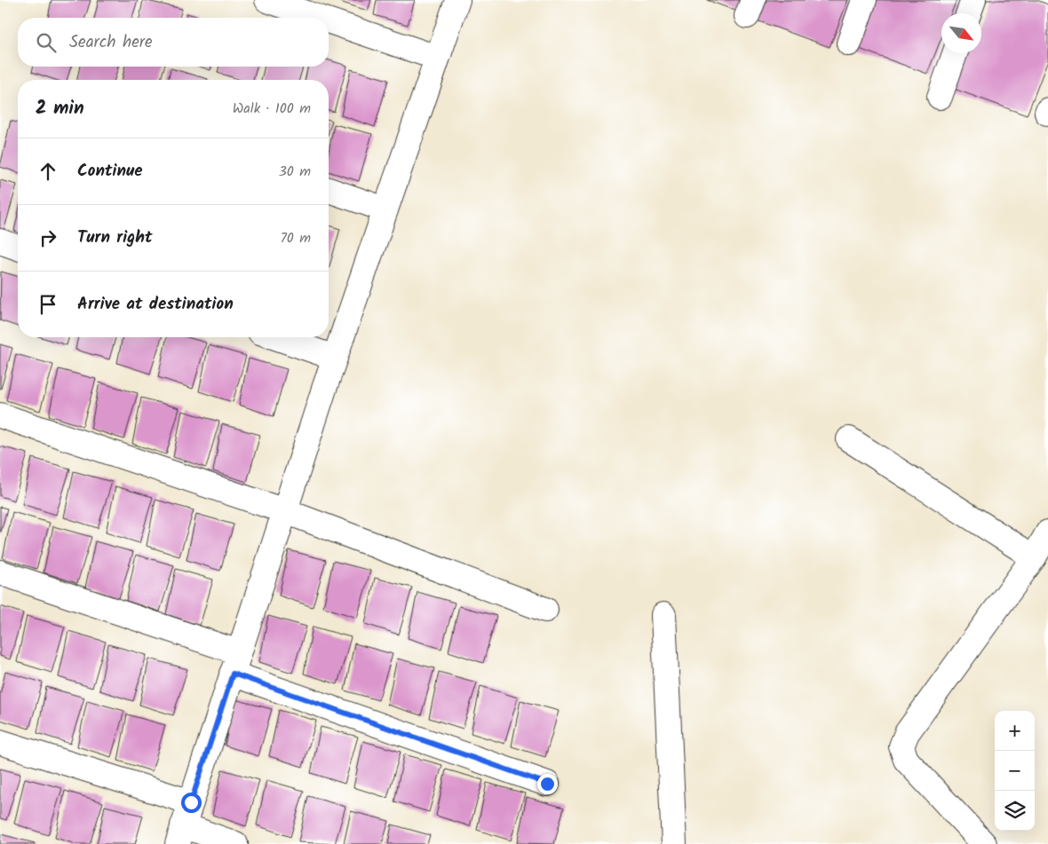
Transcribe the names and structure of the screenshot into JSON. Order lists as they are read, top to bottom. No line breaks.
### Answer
{"north":"bottom right","page":{"search":"Search here","heading":["2 min","Walk · 100 m"],"list":[["Continue","30 m"],["Turn right","70 m"],"Arrive at destination"],"map_buttons":["+","−"]}}
